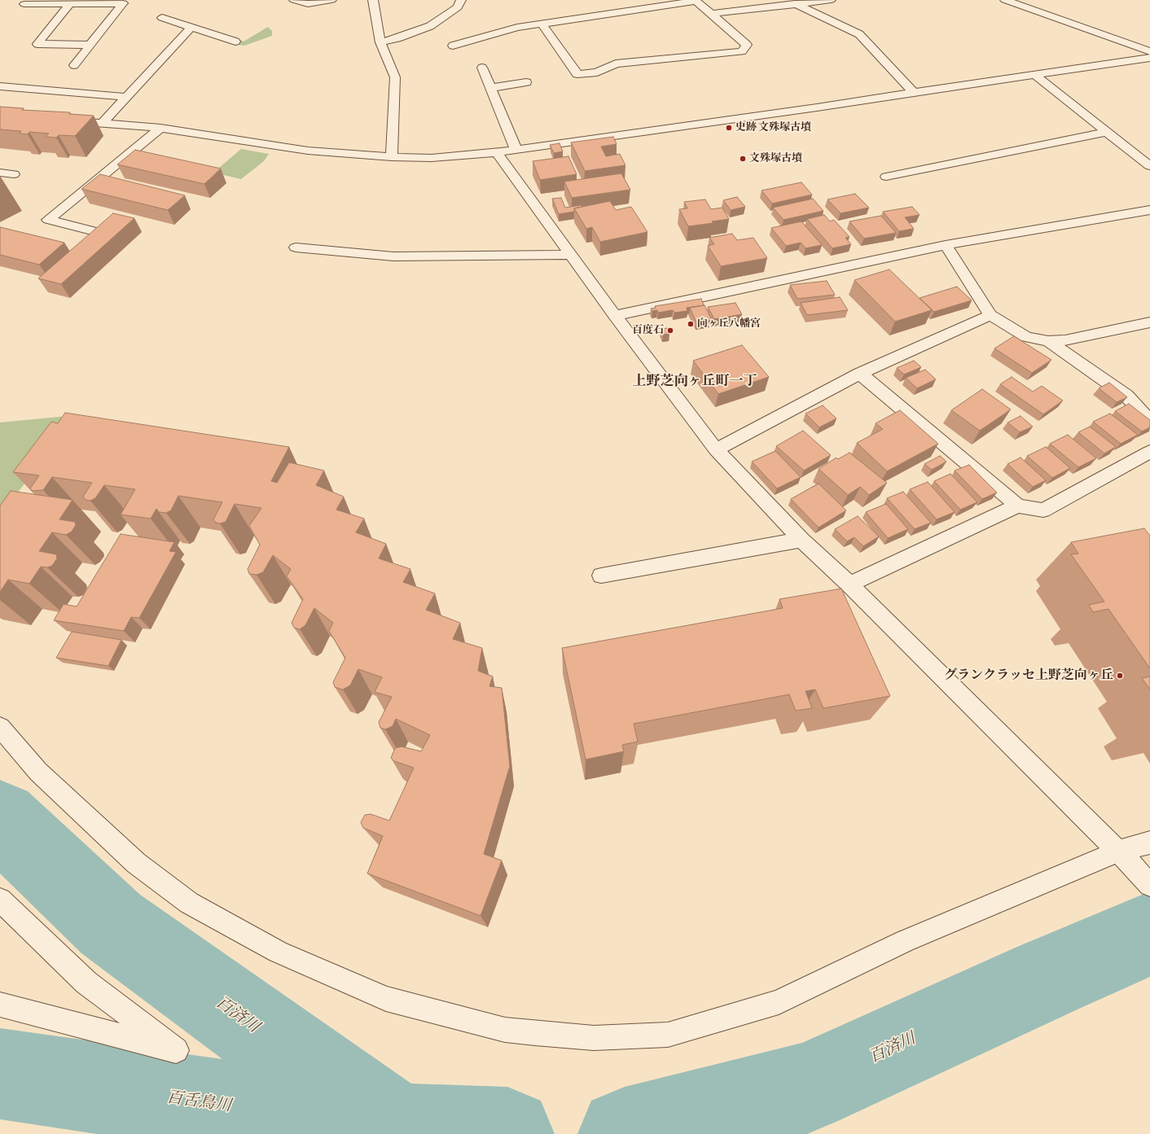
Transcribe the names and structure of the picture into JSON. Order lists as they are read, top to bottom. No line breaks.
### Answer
{"districts":["上野芝向ヶ丘町一丁"],"water":["百済川","百舌鳥川"],"places":["史跡 文殊塚古墳","文殊塚古墳","向ヶ丘八幡宮","百度石","グランクラッセ上野芝向ヶ丘"]}
